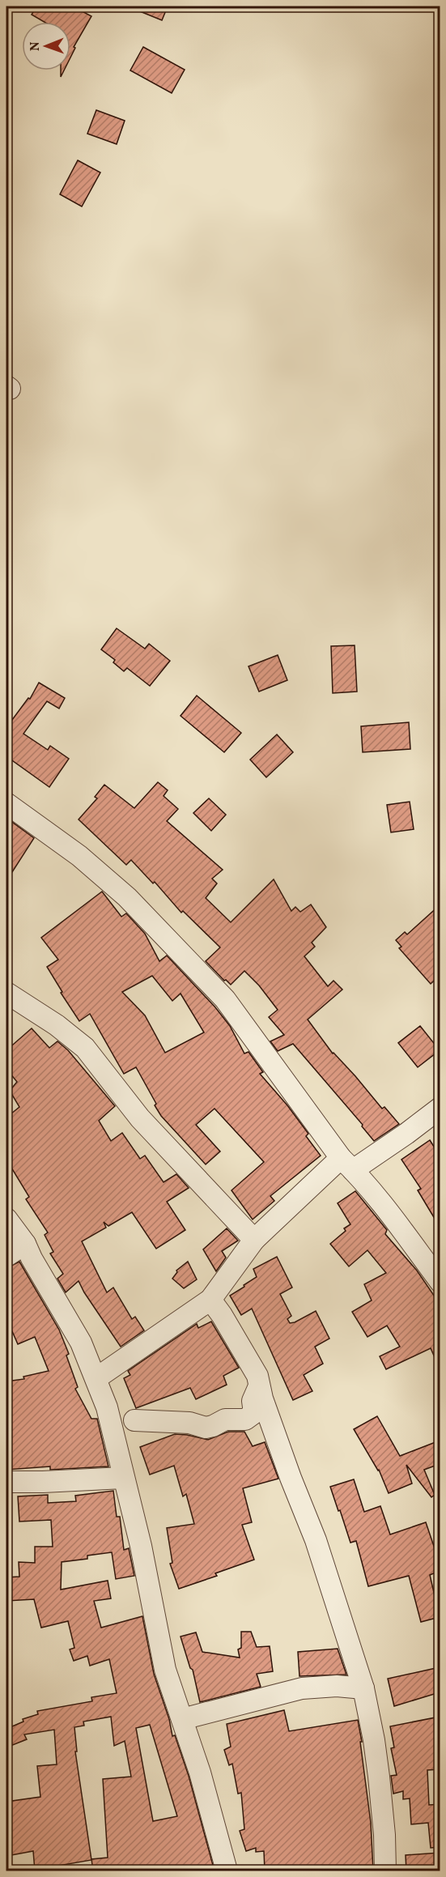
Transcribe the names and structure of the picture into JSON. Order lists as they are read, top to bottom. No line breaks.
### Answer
{"north":"left"}
